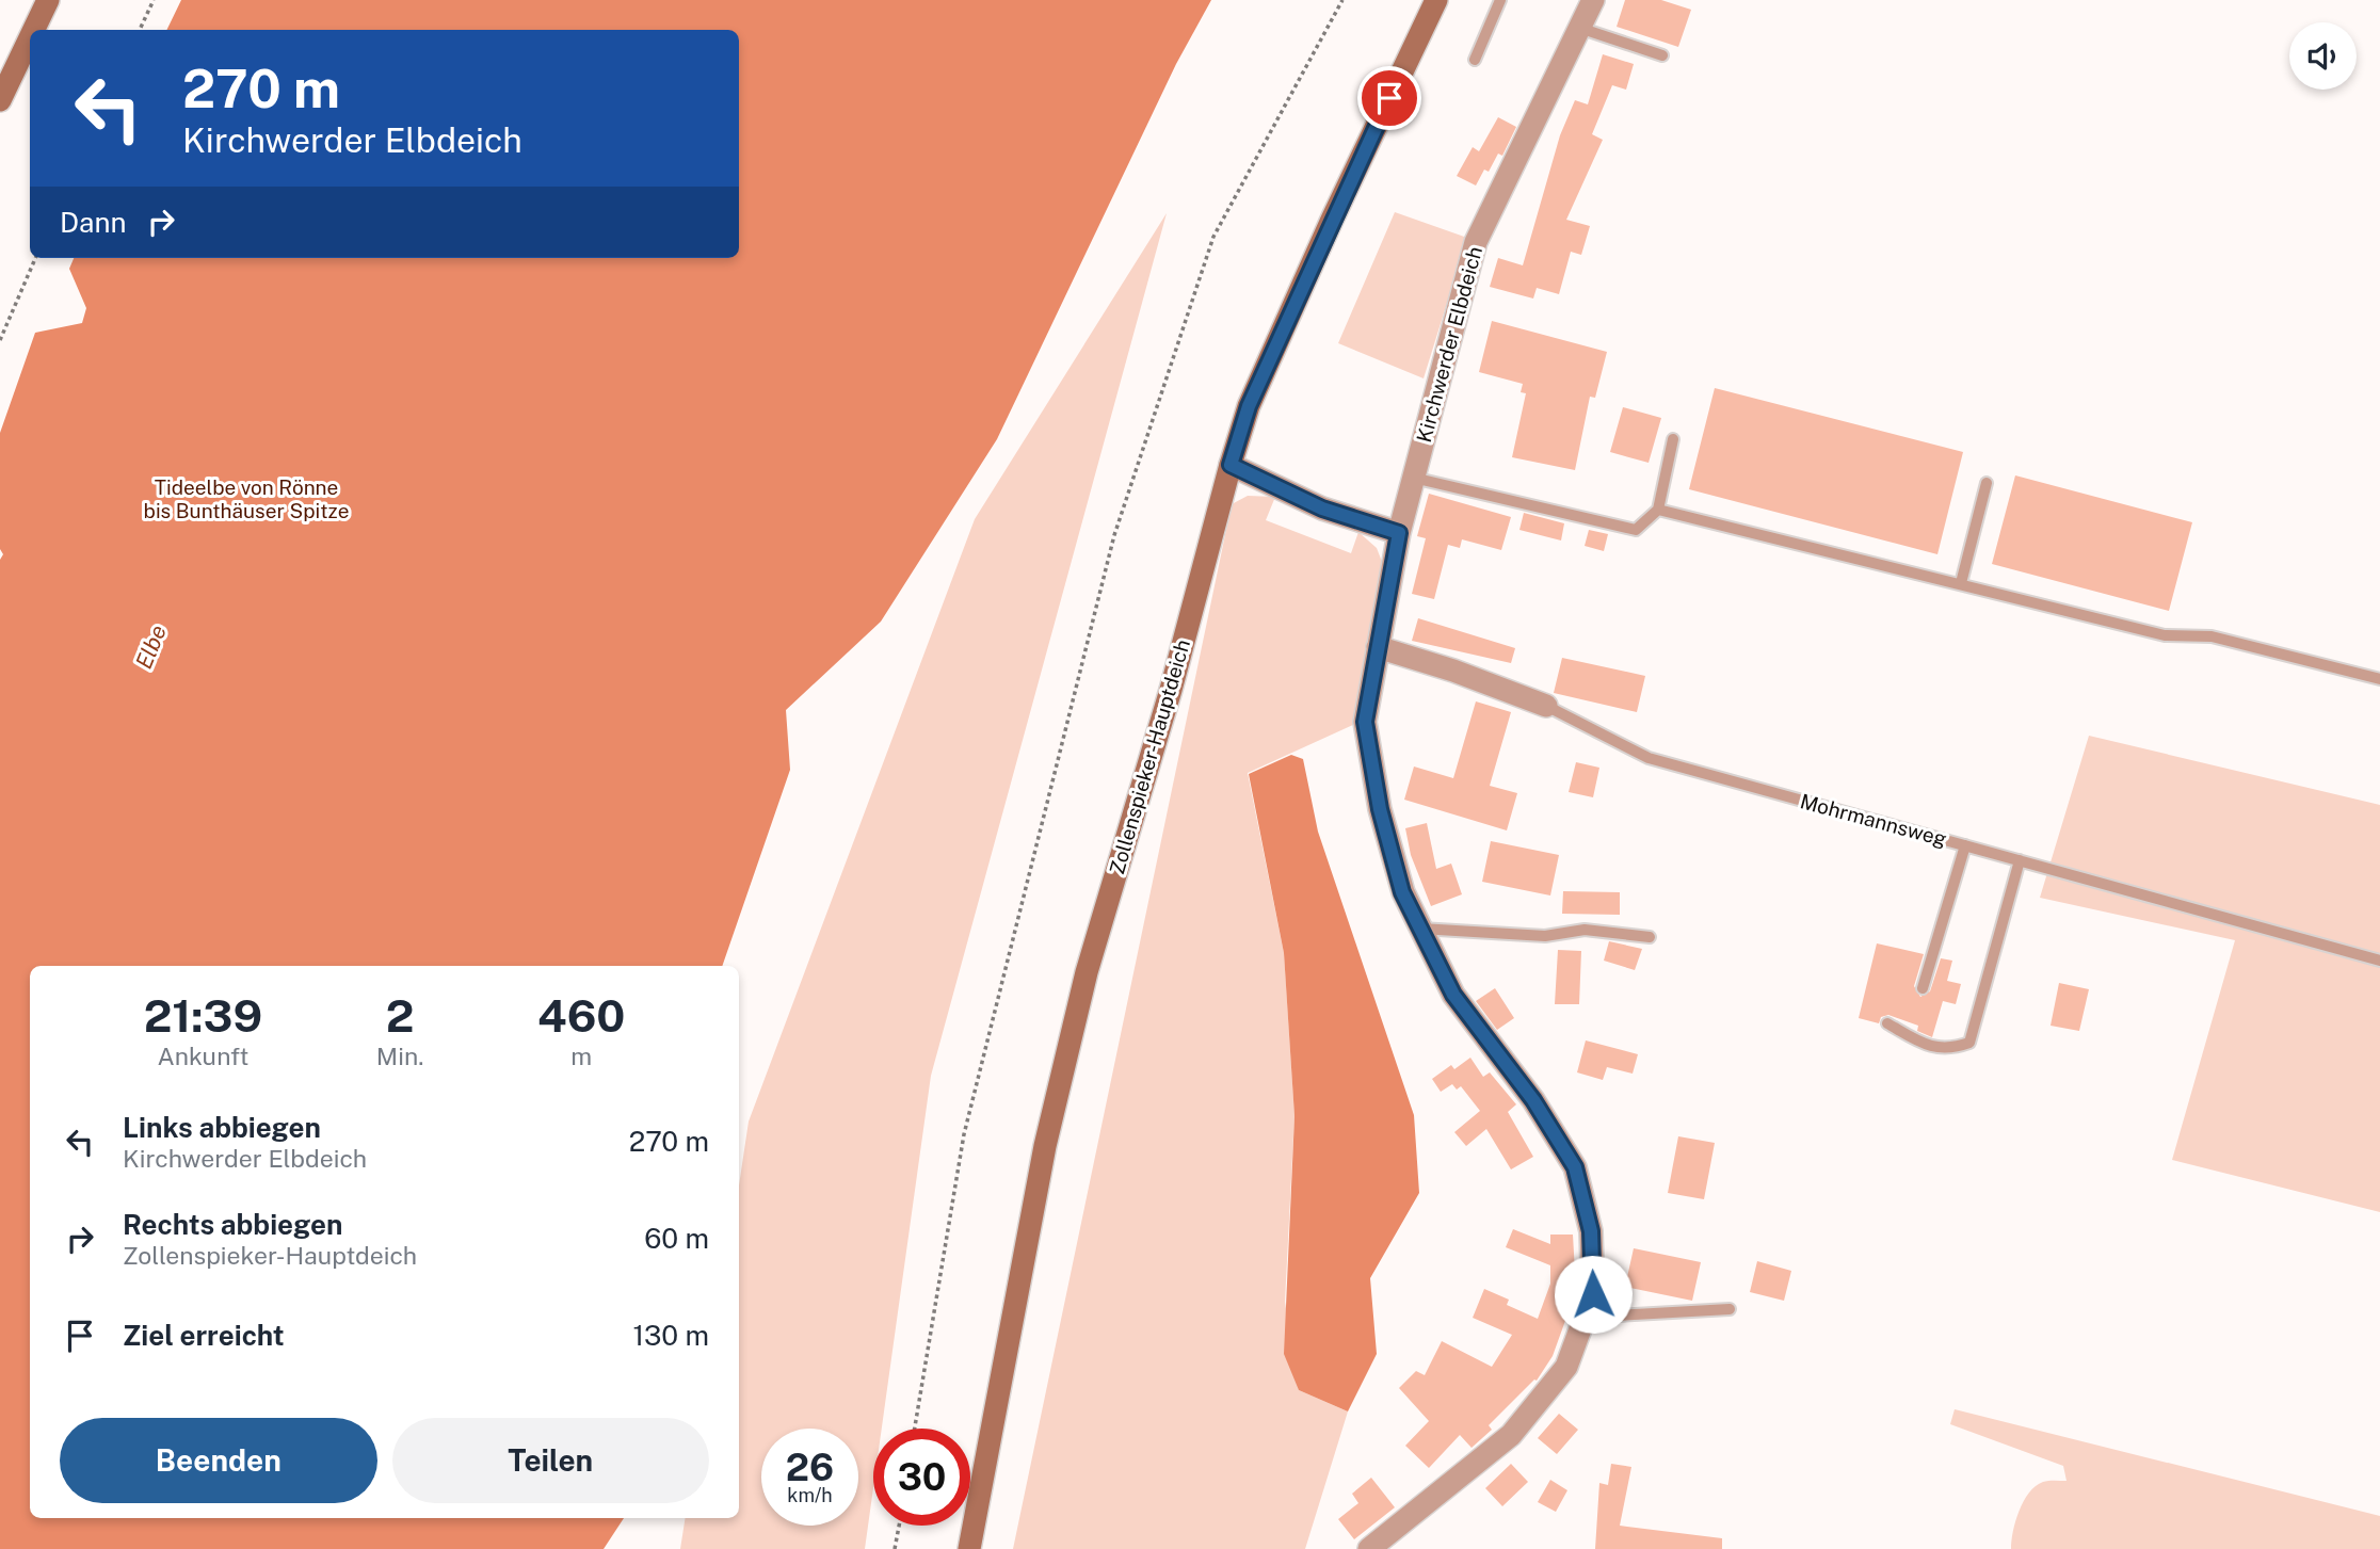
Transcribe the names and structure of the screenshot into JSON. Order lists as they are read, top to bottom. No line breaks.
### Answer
{"streets":{"street":["Kirchwerder Elbdeich","Zollenspieker-Hauptdeich","Mohrmannsweg"]},"crossings":[["Kirchwerder Elbdeich","Mohrmannsweg"]],"water":["Elbe"],"parks":["Tideelbe von Rönne bis Bunthäuser Spitze"],"page":{"turn":["270 m","Kirchwerder Elbdeich"],"then":"Dann","eta":["21:39","Ankunft","2","Min.","460","m"],"list":[{"name":"Links abbiegen","note":"Kirchwerder Elbdeich","value":"270 m"},{"name":"Rechts abbiegen","note":"Zollenspieker-Hauptdeich","value":"60 m"},{"name":"Ziel erreicht","value":"130 m"}],"buttons":["Beenden","Teilen"],"speed":"26 km/h","limit":"30"}}
